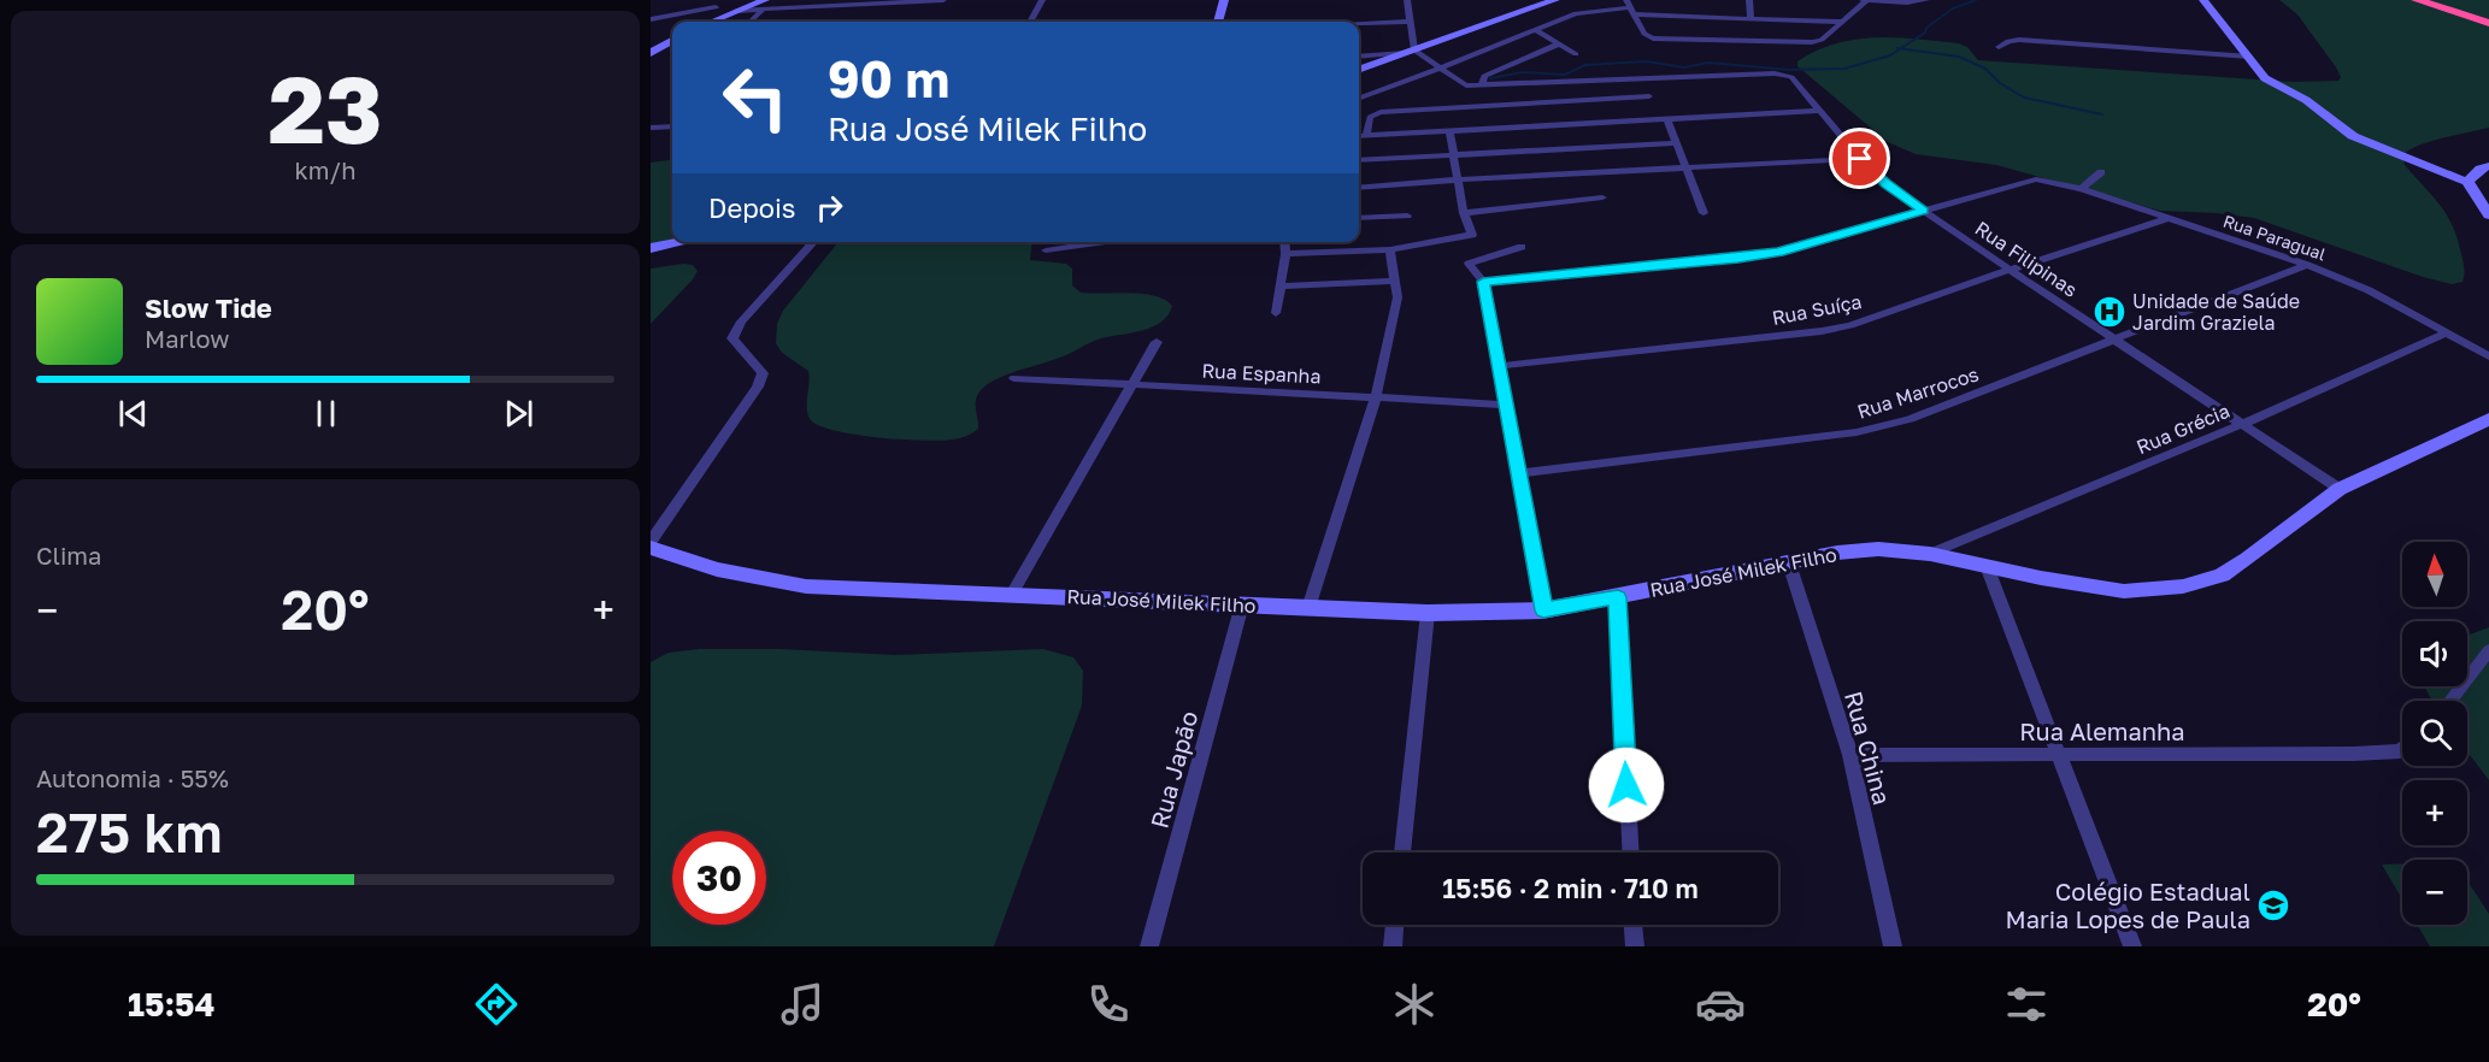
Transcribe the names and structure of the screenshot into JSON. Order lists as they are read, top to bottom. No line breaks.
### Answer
{"streets":{"main road":["Rua José Milek Filho"],"street":["Rua Paragual","Rua Filipinas","Rua Suíça","Rua Espanha","Rua Marrocos","Rua Grécia","Rua Alemanha","Rua China","Rua Japão"]},"crossings":[["Rua Paragual","Rua Filipinas"],["Rua Paragual","Rua Suíça"],["Rua Paragual","Rua Marrocos"],["Rua Paragual","Rua Grécia"],["Rua Filipinas","Rua Suíça"],["Rua Filipinas","Rua Marrocos"],["Rua Filipinas","Rua Grécia"],["Rua Filipinas","Rua José Milek Filho"],["Rua Grécia","Rua José Milek Filho"],["Rua José Milek Filho","Rua China"],["Rua José Milek Filho","Rua Japão"],["Rua Alemanha","Rua China"]],"places":{"hospital":["Unidade de Saúde Jardim Graziela"],"school or university":["Colégio Estadual Maria Lopes de Paula"]},"north":"top","page":{"tile":[["23","km/h"],"Clima",["Autonomia · 55%","275 km"]],"turn":["90 m","Rua José Milek Filho"],"then":"Depois","song":["Slow Tide","Marlow"],"map_buttons":["+","−"],"heat":["−","20°","+"],"limit":"30","trip":"15:56 · 2 min · 710 m","tabs":["15:54","20°"]}}
